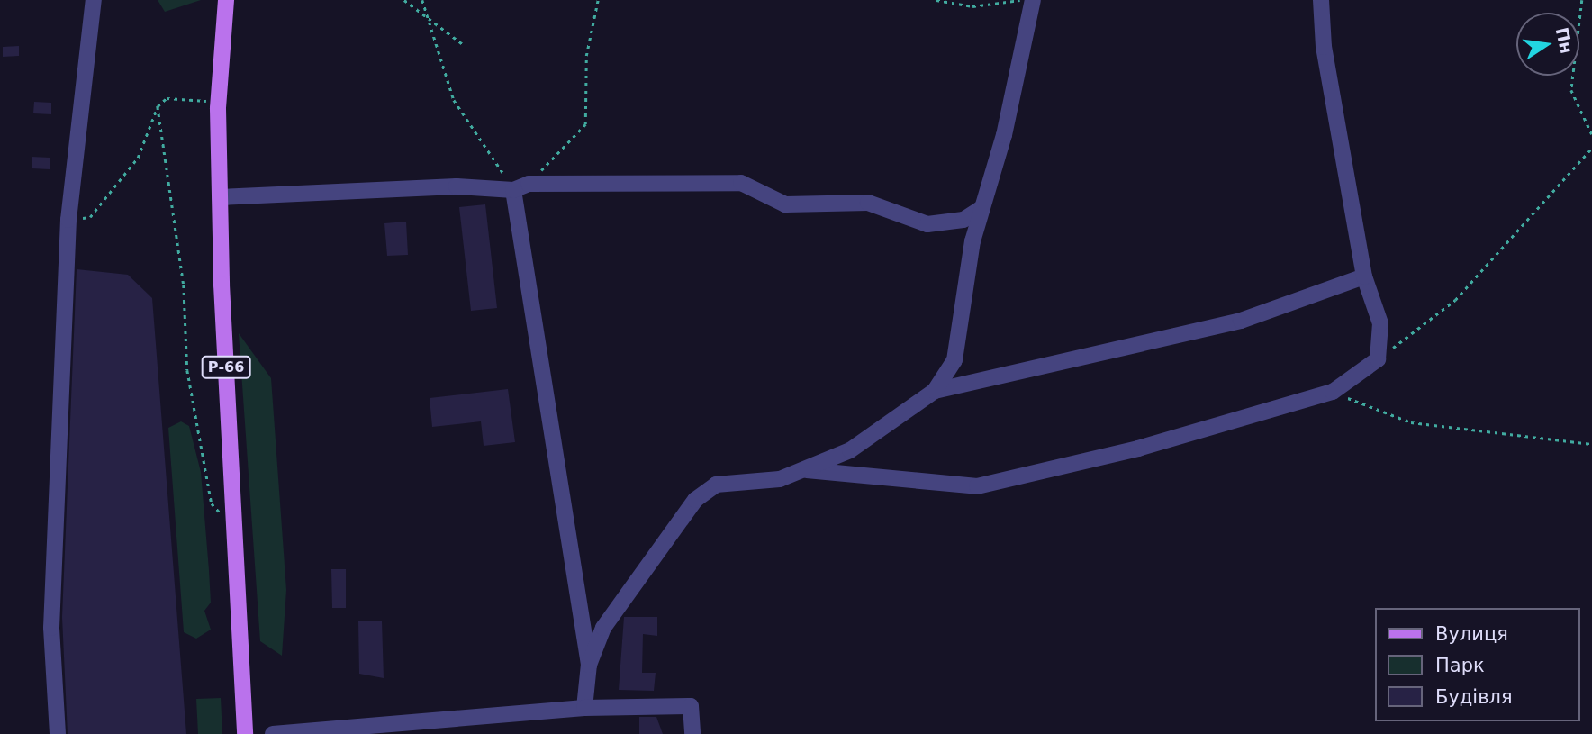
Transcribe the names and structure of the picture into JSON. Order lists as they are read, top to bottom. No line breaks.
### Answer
{"streets":{"main road":["Р-66"]},"legend":["Вулиця","Парк","Будівля"],"north":"right"}
